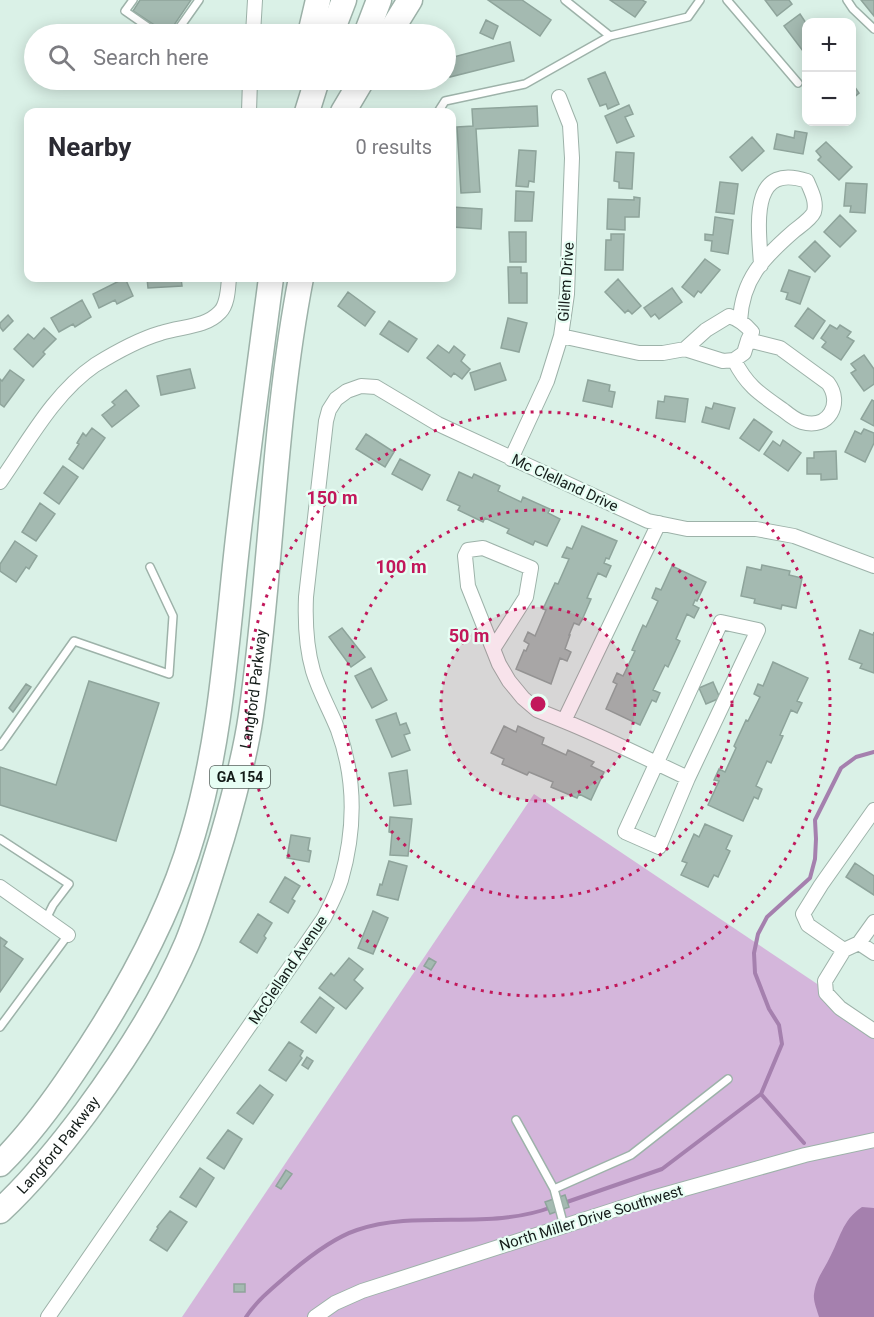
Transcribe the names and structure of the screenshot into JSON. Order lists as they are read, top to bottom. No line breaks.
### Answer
{"streets":{"highway":["Langford Parkway","GA 154"],"street":["Gillem Drive","Mc Clelland Drive","McClelland Avenue","North Miller Drive Southwest"]},"crossings":[["Gillem Drive","Mc Clelland Drive"],["Mc Clelland Drive","McClelland Avenue"]],"page":{"map_buttons":["+","−"],"search":"Search here","heading":["Nearby","0 results"]},"rings":["150 m","100 m","50 m"]}
